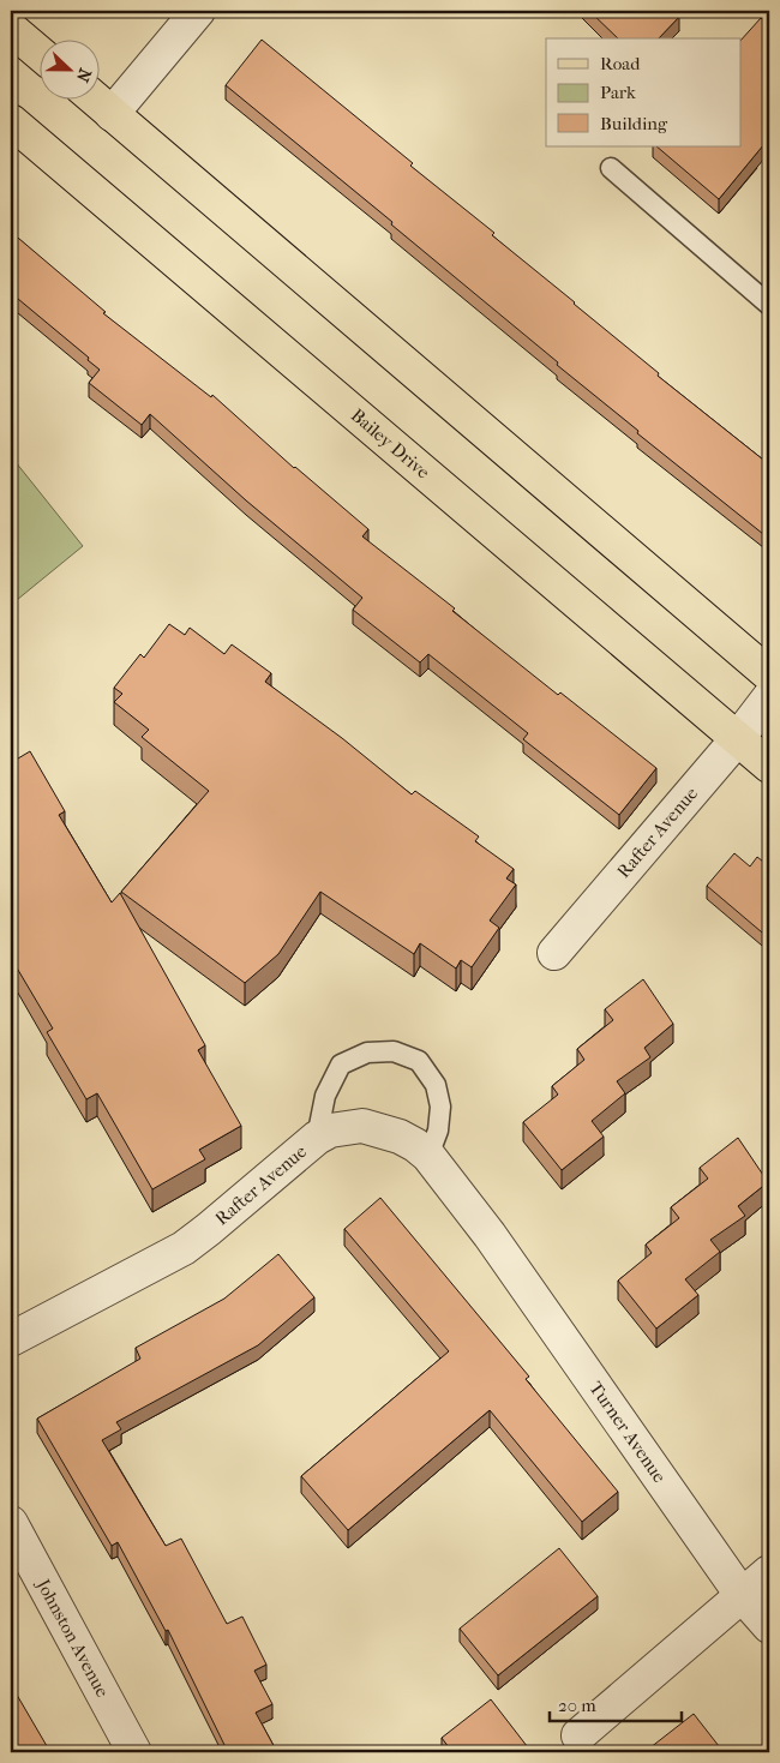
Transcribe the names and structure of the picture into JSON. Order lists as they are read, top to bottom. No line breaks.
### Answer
{"streets":{"main road":["Bailey Drive"],"street":["Rafter Avenue","Turner Avenue","Johnston Avenue"]},"crossings":[["Bailey Drive","Rafter Avenue"],["Rafter Avenue","Turner Avenue"]],"legend":["Road","Park","Building"],"scale_bar":"20 m","north":"right"}
